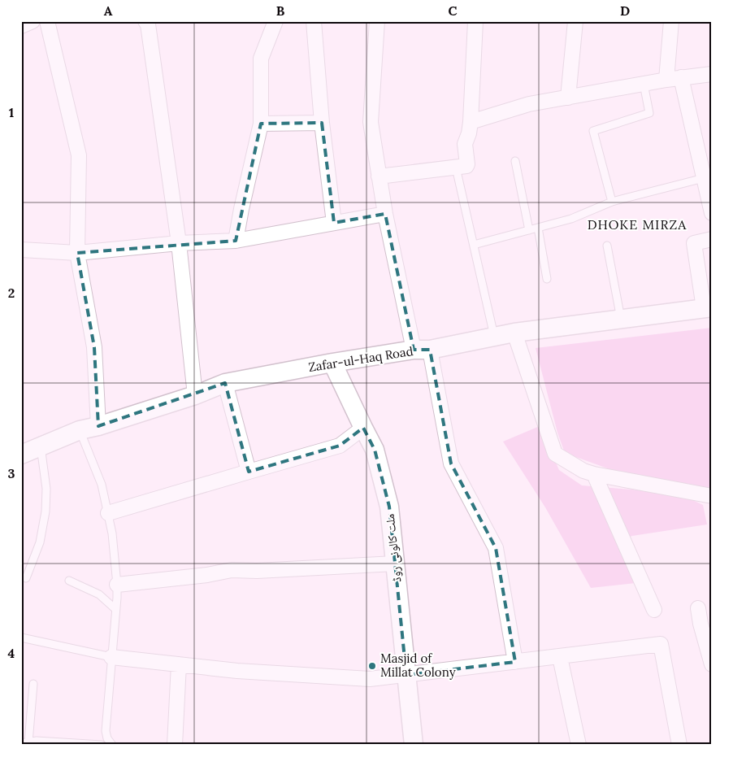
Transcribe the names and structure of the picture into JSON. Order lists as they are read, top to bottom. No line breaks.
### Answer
{"streets":{"street":["Zafar-ul-Haq Road","ملت کالونی روڈ"]},"crossings":[["Zafar-ul-Haq Road","ملت کالونی روڈ"]],"districts":["DHOKE MIRZA"],"places":["Masjid of Millat Colony"],"grid":{"columns":["A","B","C","D"],"rows":["1","2","3","4"]}}
